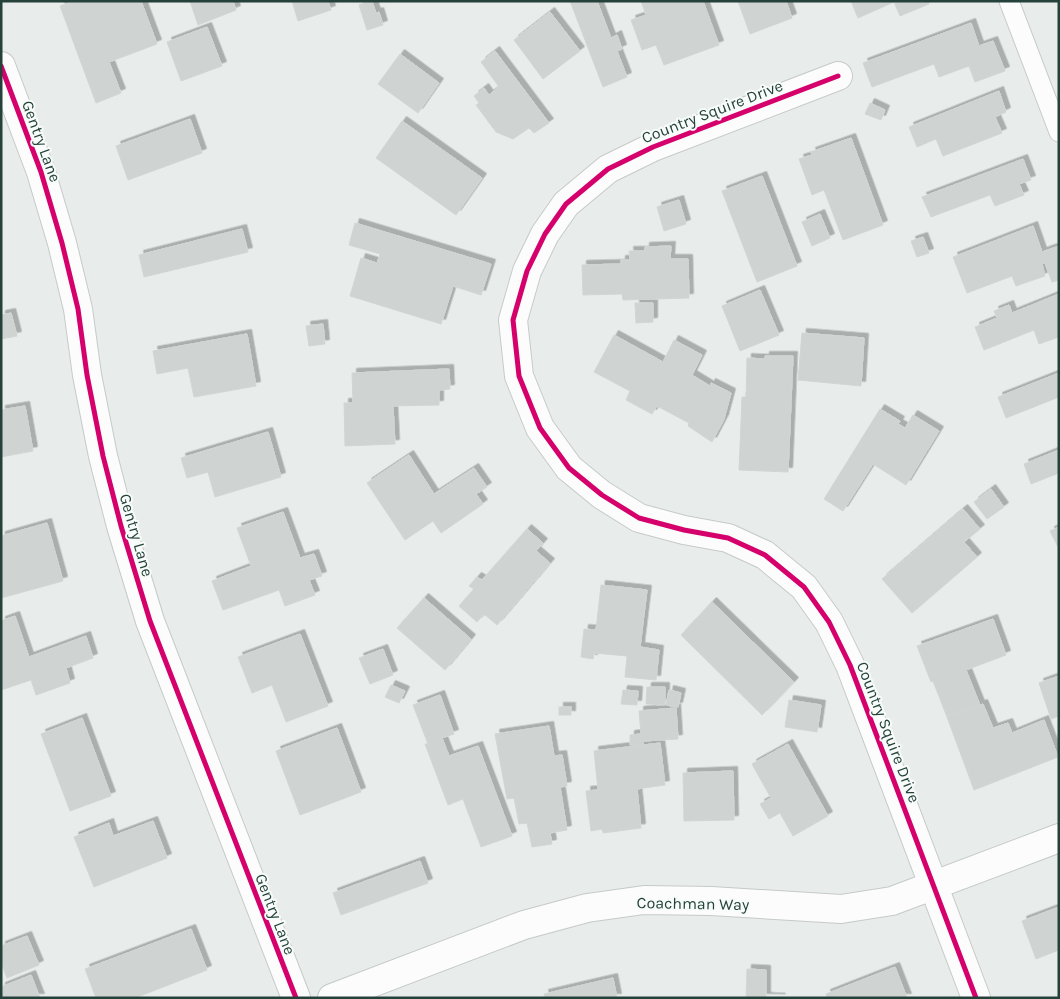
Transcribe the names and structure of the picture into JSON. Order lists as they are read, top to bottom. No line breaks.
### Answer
{"streets":{"street":["Country Squire Drive","Gentry Lane","Coachman Way"]},"crossings":[["Country Squire Drive","Coachman Way"]]}
